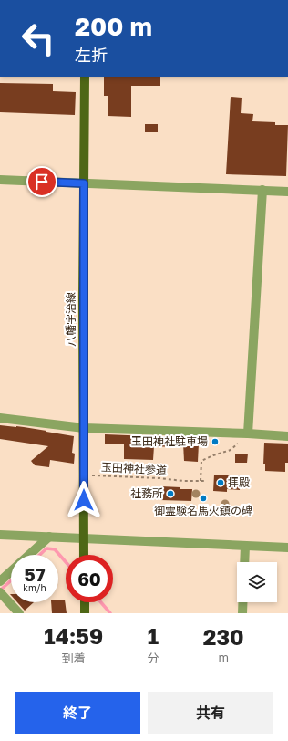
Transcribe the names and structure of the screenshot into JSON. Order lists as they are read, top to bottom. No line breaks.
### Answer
{"streets":{"main road":["八幡宇治線"],"path":["玉田神社参道"]},"crossings":[["八幡宇治線","玉田神社参道"]],"places":["玉田神社駐車場","拝殿","社務所","御霊験名馬火鎮の碑"],"page":{"turn":["200 m","左折"],"speed":"57 km/h","limit":"60","eta":["14:59","到着","1","分","230","m"],"buttons":["終了","共有"]}}
